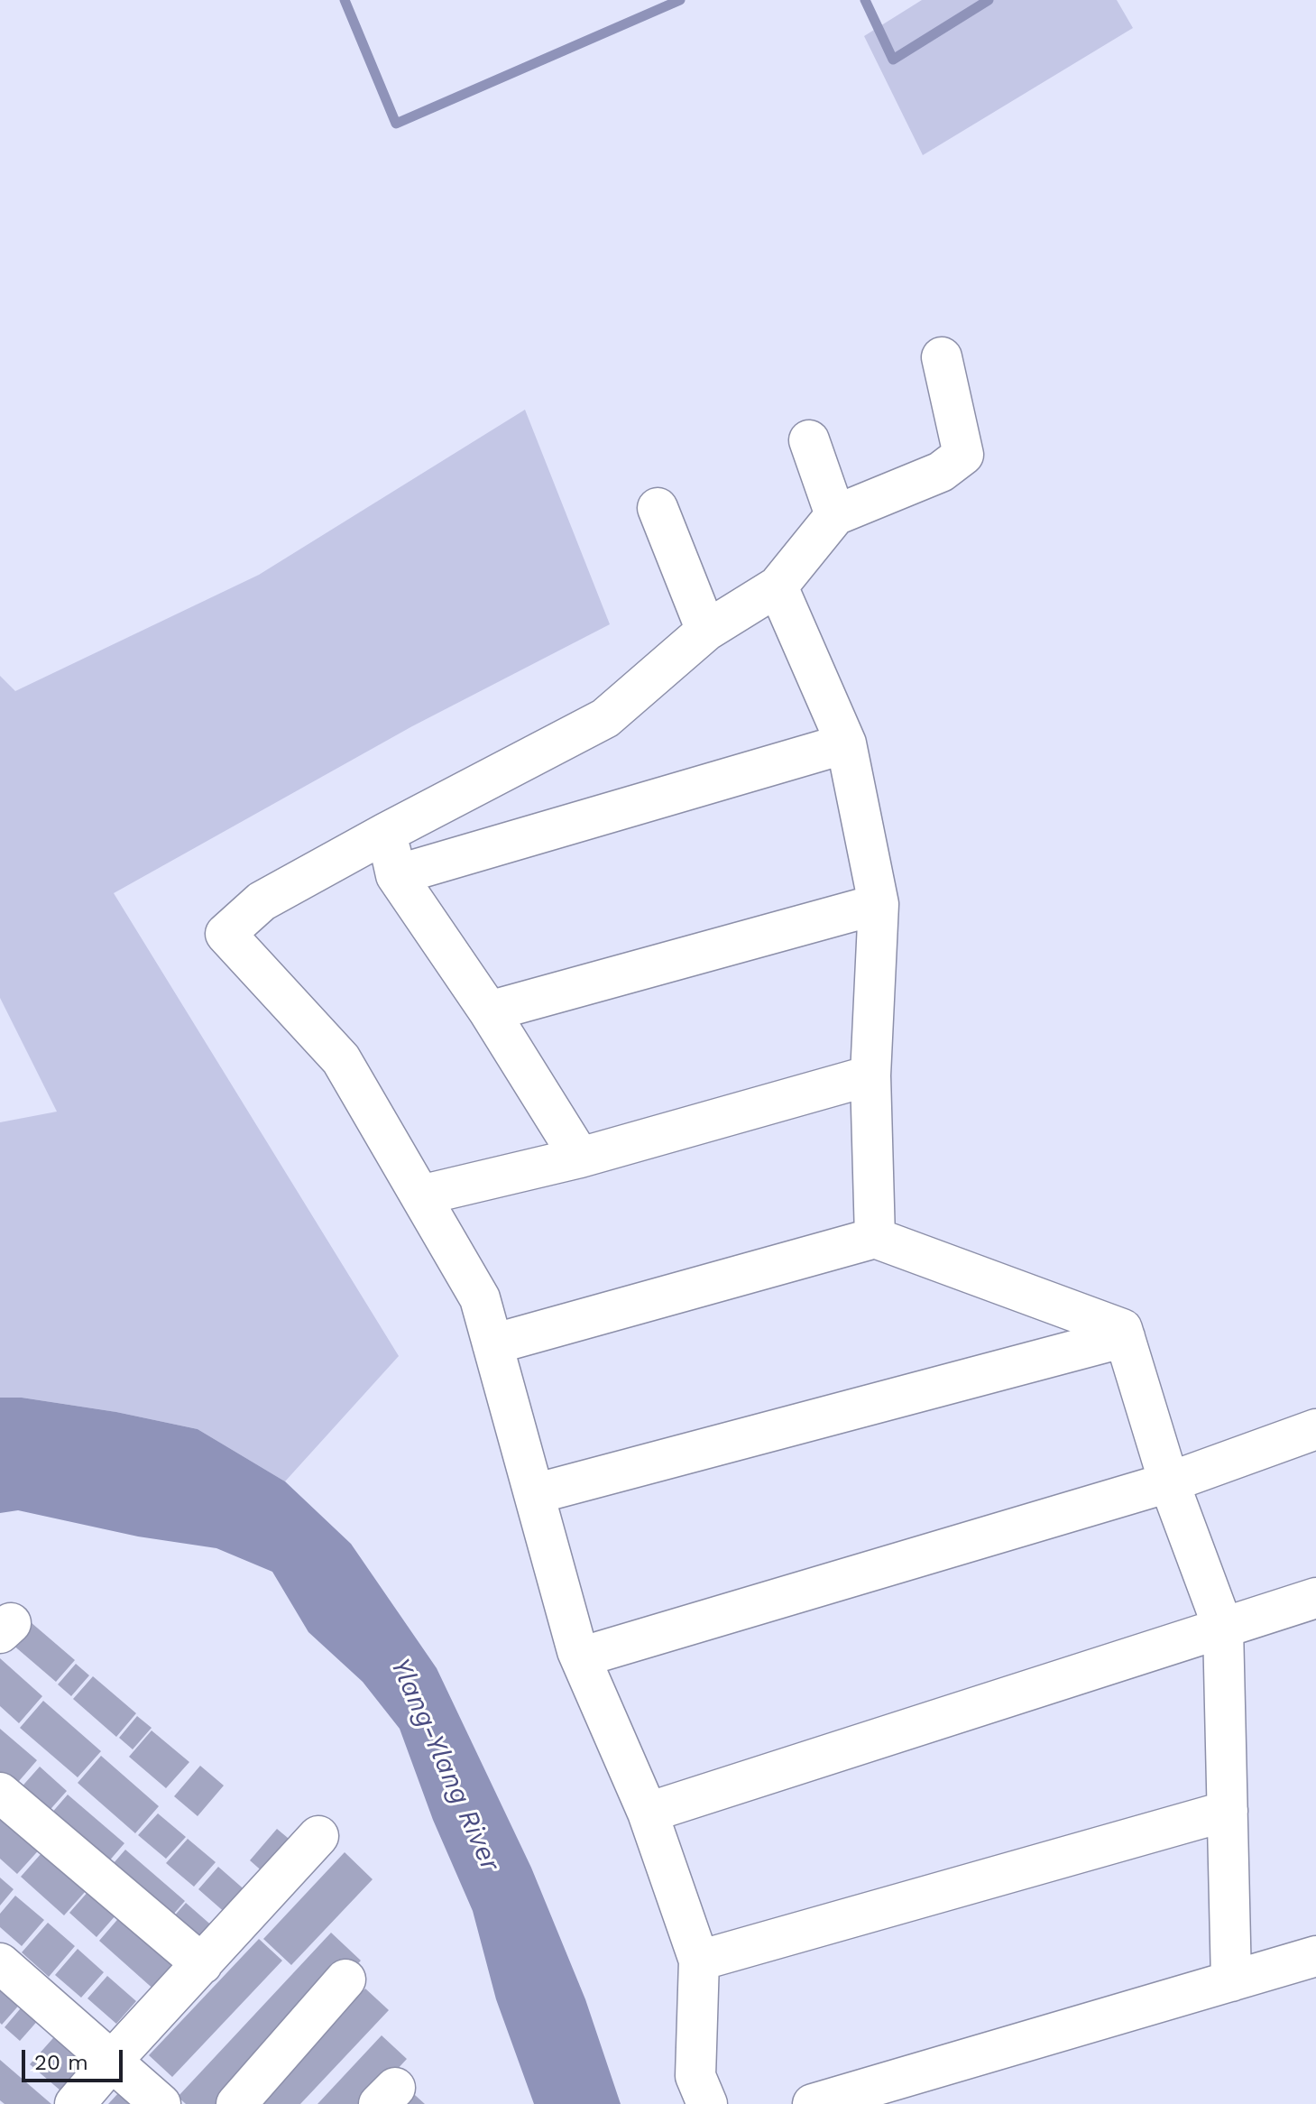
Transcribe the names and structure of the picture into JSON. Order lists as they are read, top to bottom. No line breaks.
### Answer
{"water":["Ylang-Ylang River"],"scale_bar":"20 m"}
